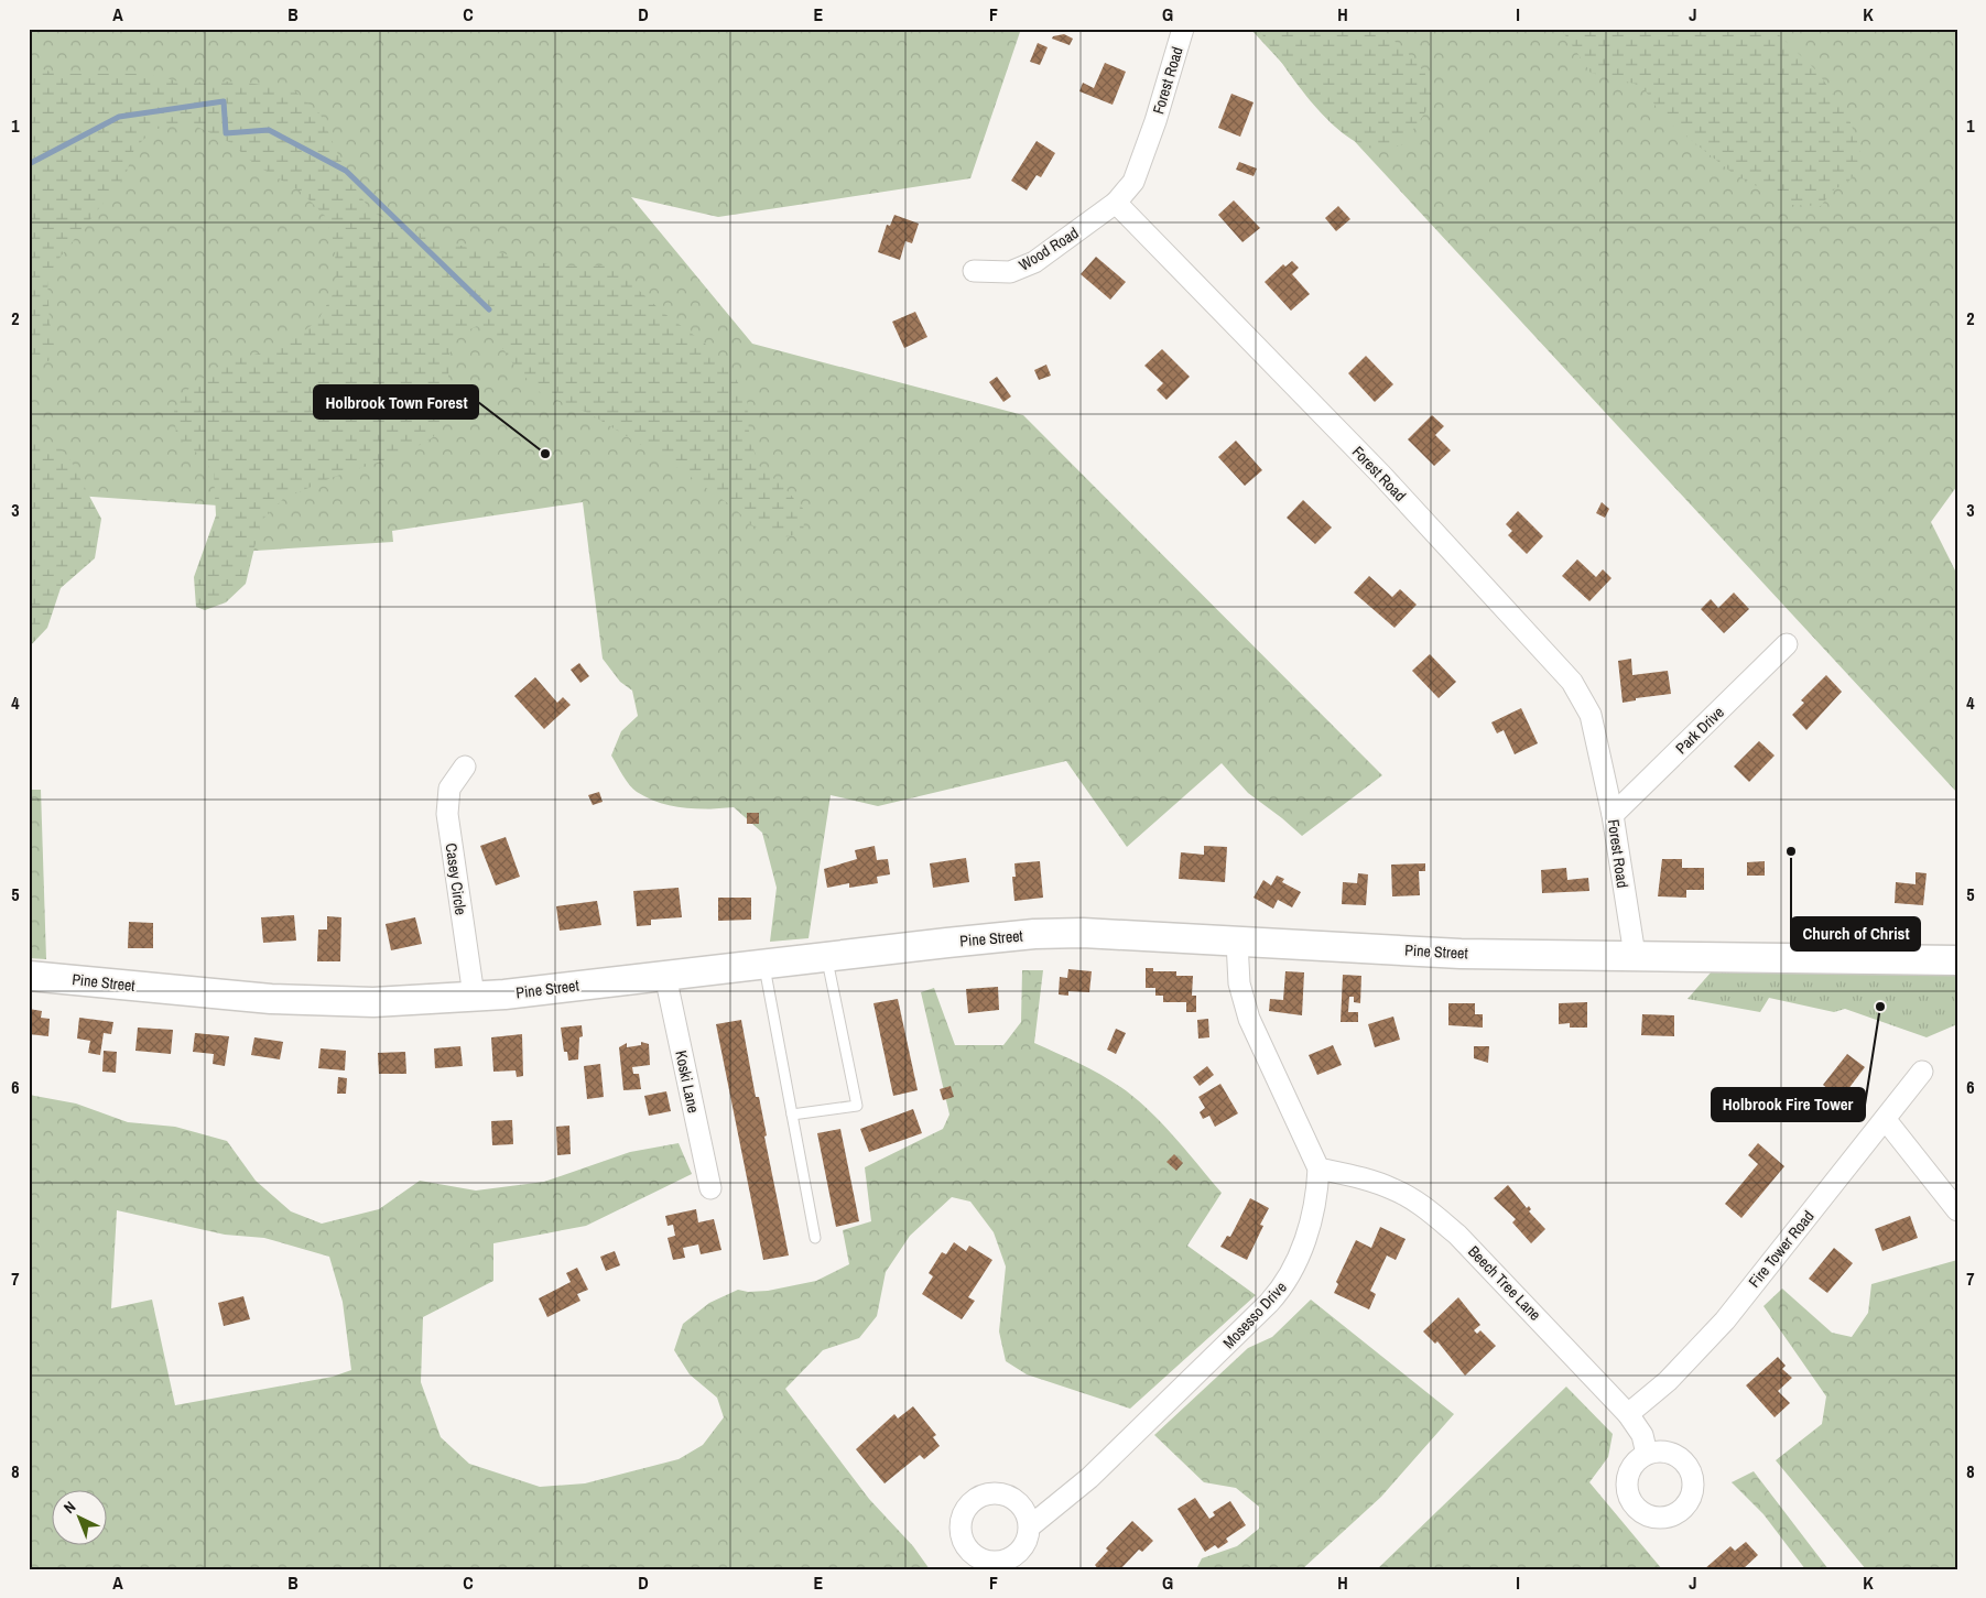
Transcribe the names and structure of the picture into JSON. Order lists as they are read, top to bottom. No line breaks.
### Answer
{"streets":{"main road":["Pine Street"],"street":["Forest Road","Wood Road","Park Drive","Casey Circle","Koski Lane","Fire Tower Road","Beech Tree Lane","Mosesso Drive"]},"crossings":[["Forest Road","Wood Road"],["Forest Road","Park Drive"],["Forest Road","Pine Street"],["Casey Circle","Pine Street"],["Pine Street","Koski Lane"],["Fire Tower Road","Beech Tree Lane"],["Beech Tree Lane","Mosesso Drive"]],"places":["Holbrook Town Forest","Church of Christ","Holbrook Fire Tower"],"north":"top left","grid":{"columns":["A","B","C","D","E","F","G","H","I","J","K"],"rows":["1","2","3","4","5","6","7","8"]}}
